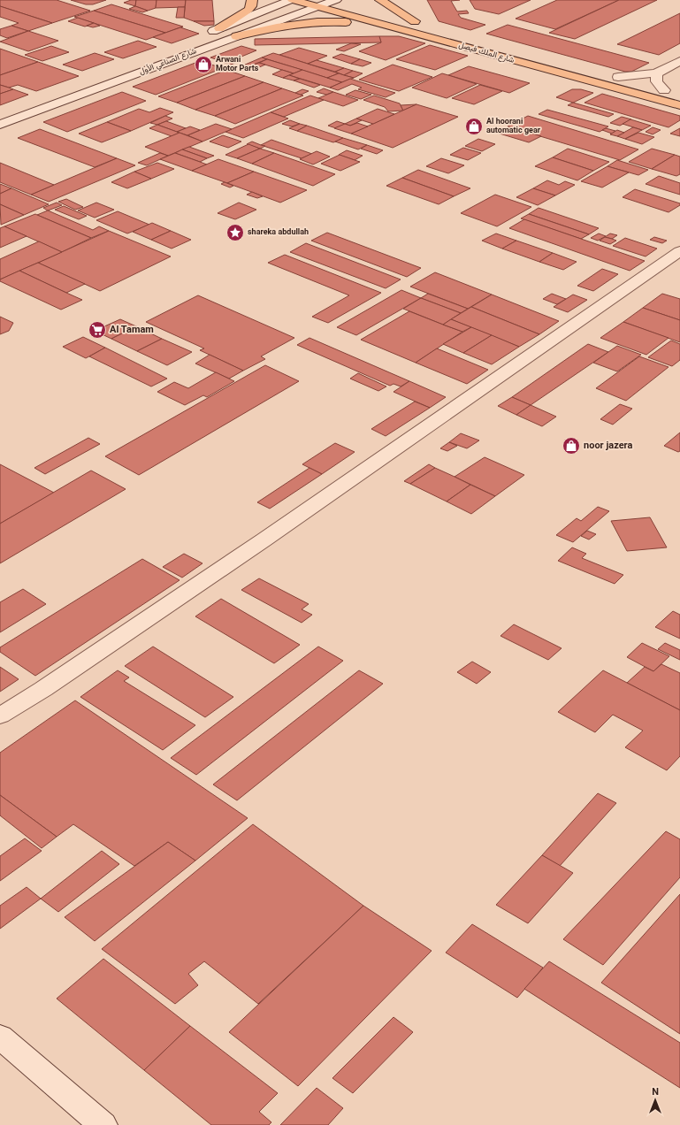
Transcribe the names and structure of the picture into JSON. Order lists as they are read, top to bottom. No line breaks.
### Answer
{"streets":{"main road":["شارع الملك فيصل"],"street":["شارع الصناعي الأول"]},"crossings":[["شارع الملك فيصل","شارع الصناعي الأول"]],"places":{"shop":["Arwani Motor Parts","Al hoorani automatic gear","noor jazera"],"place":["shareka abdullah"],"supermarket":["Al Tamam"]},"north":"top"}
